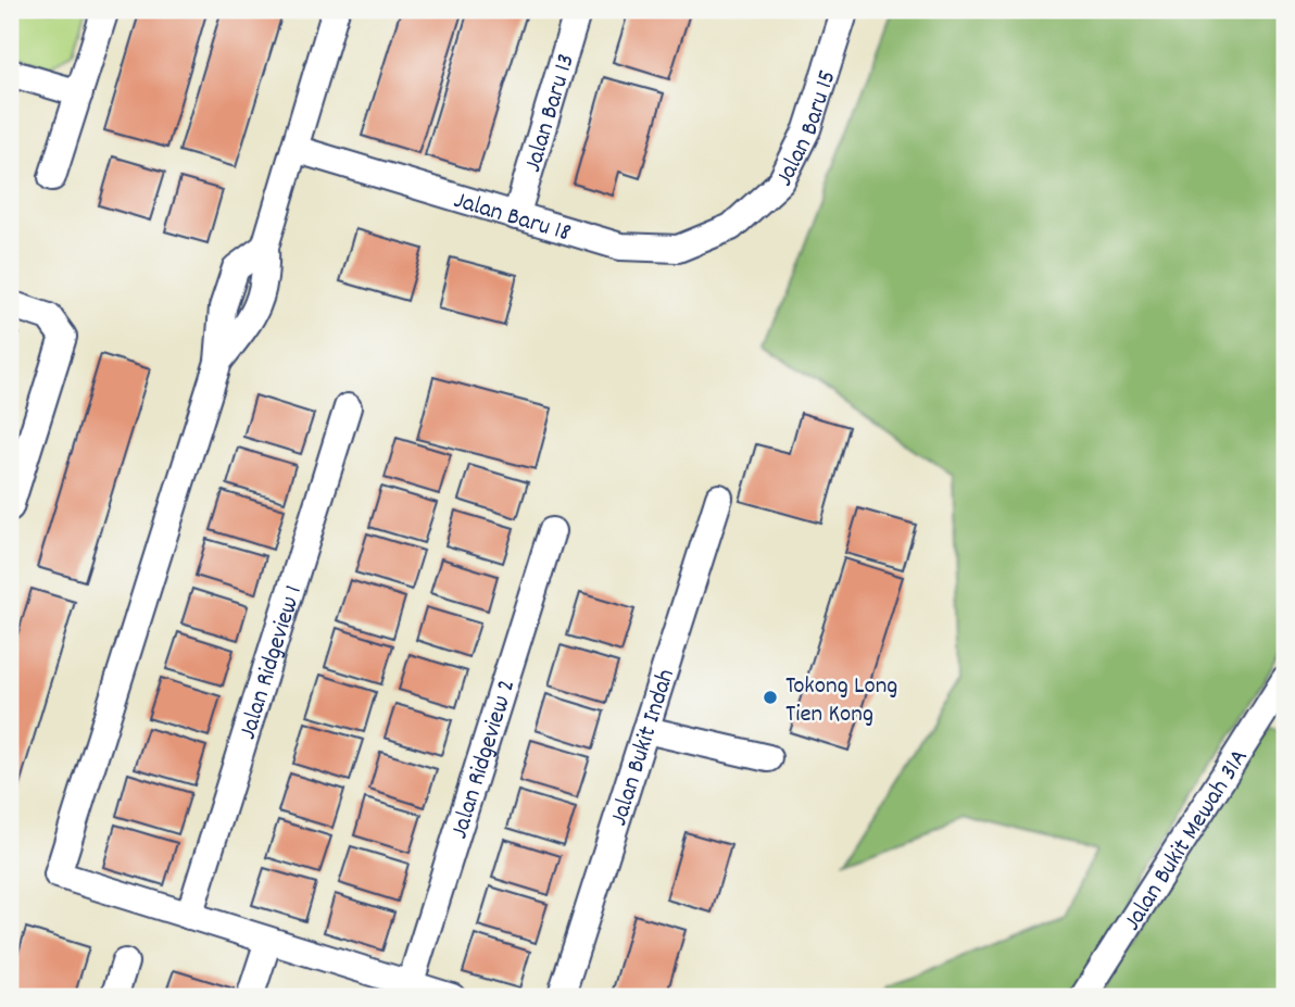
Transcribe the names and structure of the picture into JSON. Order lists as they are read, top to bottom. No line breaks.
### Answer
{"streets":{"street":["Jalan Baru 13","Jalan Baru 15","Jalan Baru 18","Jalan Ridgeview 1","Jalan Bukit Indah","Jalan Ridgeview 2","Jalan Bukit Mewah 31A"]},"crossings":[["Jalan Baru 13","Jalan Baru 18"],["Jalan Baru 15","Jalan Baru 18"]],"places":["Tokong Long Tien Kong"]}
